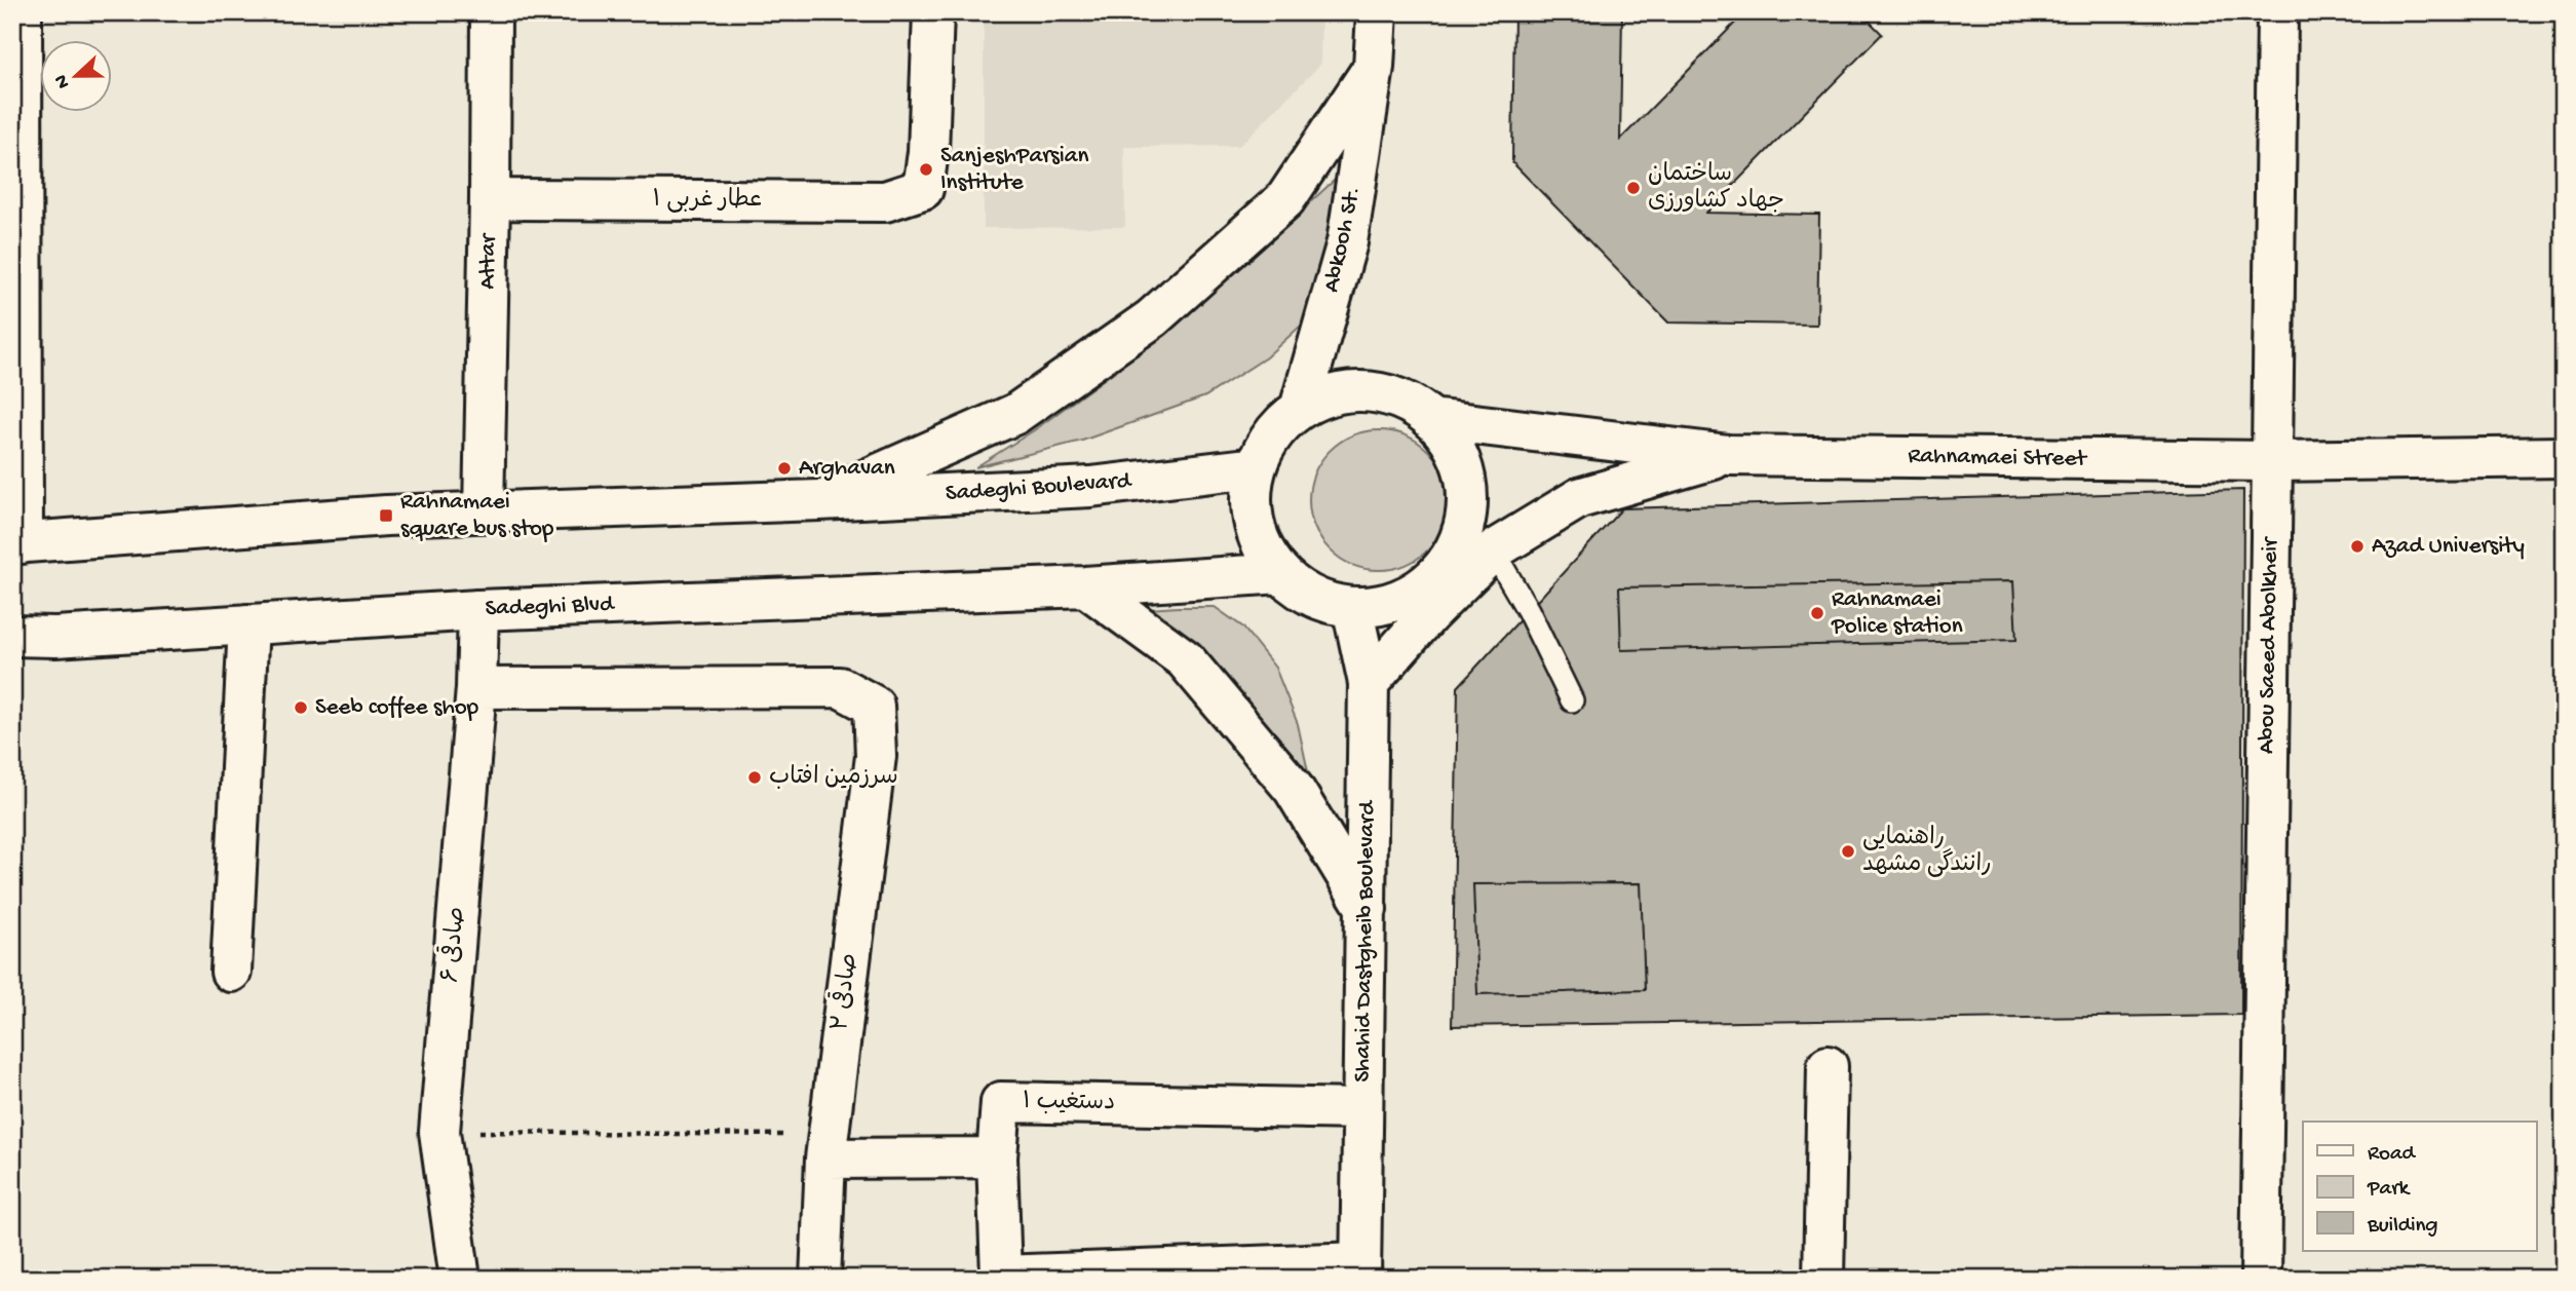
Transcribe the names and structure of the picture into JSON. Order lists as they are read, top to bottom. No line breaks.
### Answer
{"streets":{"main road":["عطار غربی ۱","Abkooh St.","Attar","Rahnamaei Street","Sadeghi Boulevard","Sadeghi Blvd","Abou Saeed Abolkheir","Shahid Dastgheib Boulevard","صادقی ۶","صادقی ۲","دستغیب ۱"]},"crossings":[["عطار غربی ۱","Attar"],["Abkooh St.","Rahnamaei Street"],["Abkooh St.","Sadeghi Boulevard"],["Abkooh St.","Shahid Dastgheib Boulevard"],["Rahnamaei Street","Sadeghi Boulevard"],["Rahnamaei Street","Abou Saeed Abolkheir"],["Rahnamaei Street","Shahid Dastgheib Boulevard"],["Sadeghi Boulevard","Shahid Dastgheib Boulevard"],["Sadeghi Blvd","صادقی ۶"],["Shahid Dastgheib Boulevard","دستغیب ۱"],["صادقی ۶","صادقی ۲"]],"places":{"other":["SanjeshParsian Institute","ساختمان جهاد کشاورزی","Arghavan","Azad University","Rahnamaei Police station","Seeb coffee shop","سرزمین افتاب","راهنمایی رانندگی مشهد"],"transit":["Rahnamaei square bus stop"]},"legend":["Road","Park","Building"],"north":"left"}
